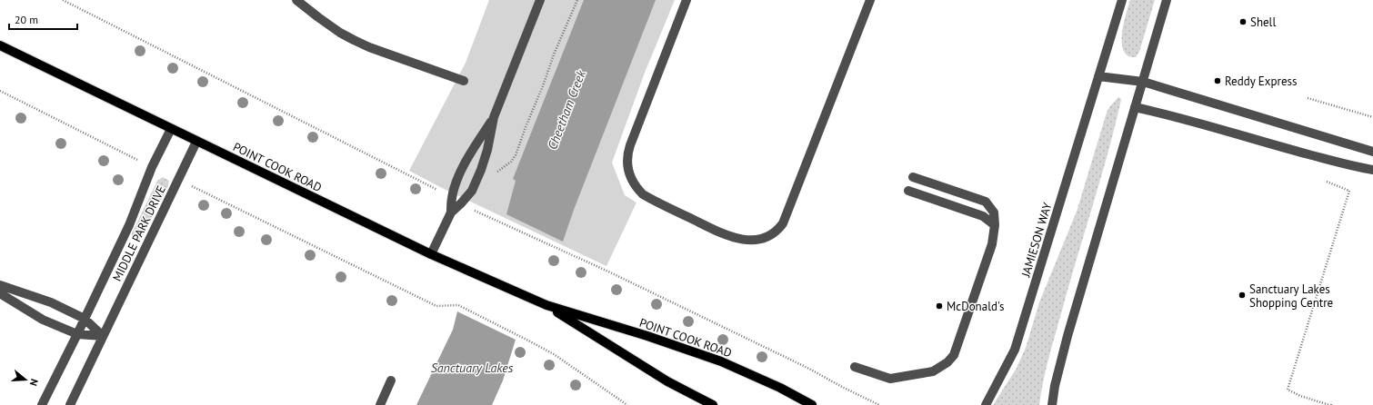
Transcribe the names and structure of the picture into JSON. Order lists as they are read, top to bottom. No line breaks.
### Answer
{"streets":{"main road":["POINT COOK ROAD"],"street":["MIDDLE PARK DRIVE","JAMIESON WAY"]},"crossings":[["POINT COOK ROAD","MIDDLE PARK DRIVE"]],"water":["Cheetham Creek","Sanctuary Lakes"],"places":["Shell","Reddy Express","Sanctuary Lakes Shopping Centre","McDonald's"],"scale_bar":"20 m","north":"right"}
